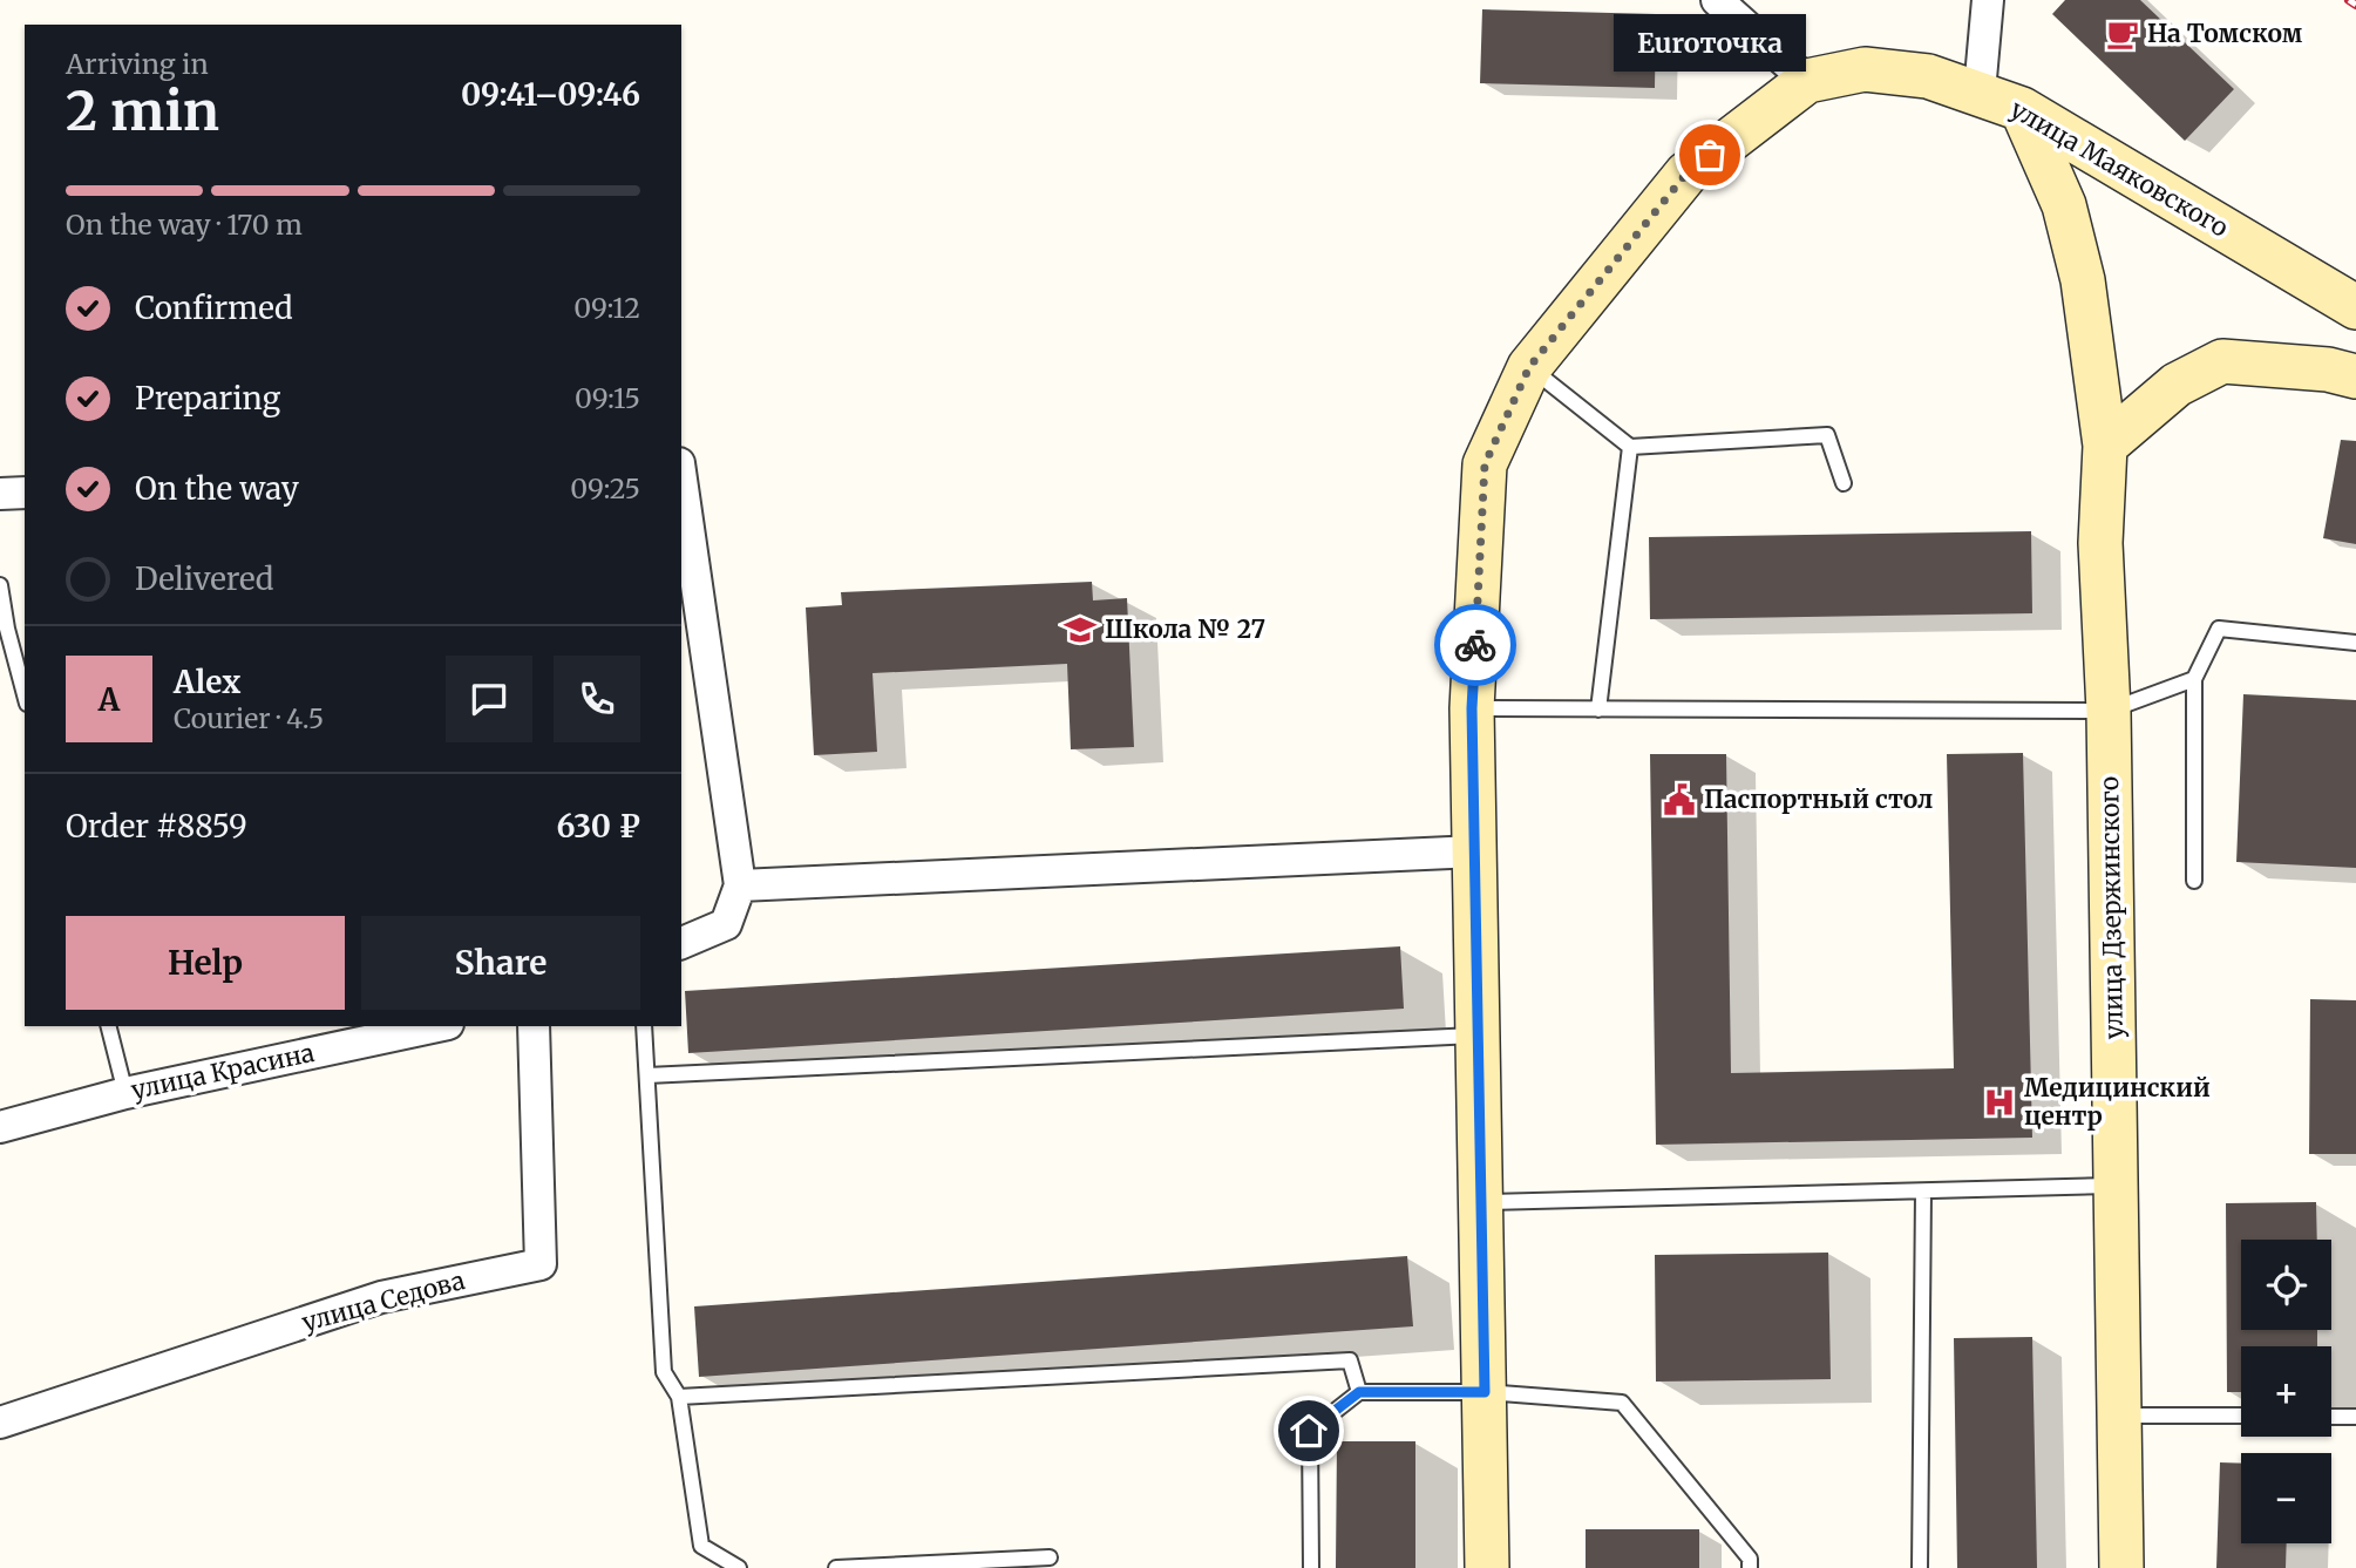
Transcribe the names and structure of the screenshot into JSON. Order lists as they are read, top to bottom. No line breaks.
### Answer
{"streets":{"main road":["улица Маяковского","улица Дзержинского"],"street":["улица Красина","улица Седова"]},"crossings":[["улица Маяковского","улица Дзержинского"]],"places":{"cafe":["На Томском"],"other":["Euroточка"],"school or university":["Школа № 27"],"public building":["Паспортный стол"],"hospital":["Медицинский центр"]},"page":{"bubble":"Euroточка","heading":["2 min","Arriving in","09:41–09:46"],"panel":["Alex","Courier · 4.5","Order #8859","630 ₽"],"bar":"On the way · 170 m","list":[["Confirmed","09:12"],["Preparing","09:15"],["On the way","09:25"],"Delivered"],"round":"A","buttons":["Help","Share"],"map_buttons":["+","−"]}}
